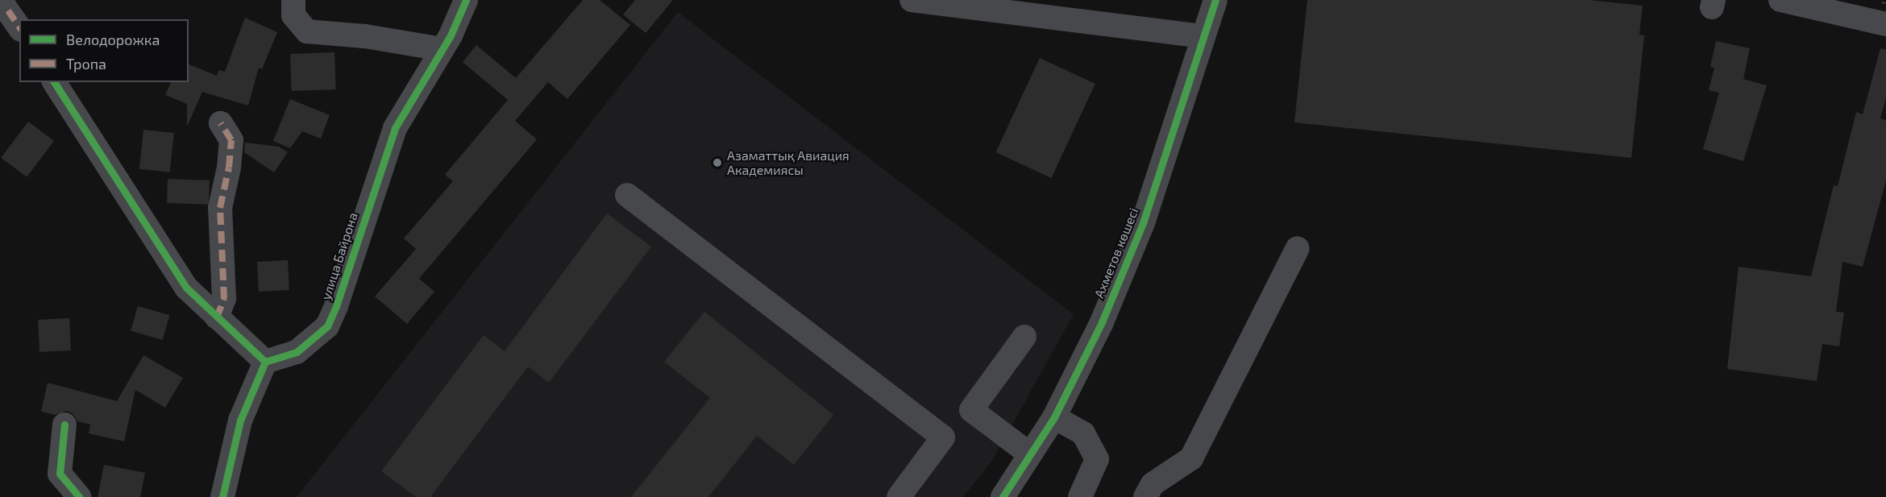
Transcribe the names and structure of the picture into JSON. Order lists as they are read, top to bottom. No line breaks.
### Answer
{"streets":{"street":["Ахметов көшесі","улица Байрона"]},"places":["Азаматтық Авиация Академиясы"],"legend":["Велодорожка","Тропа"]}
